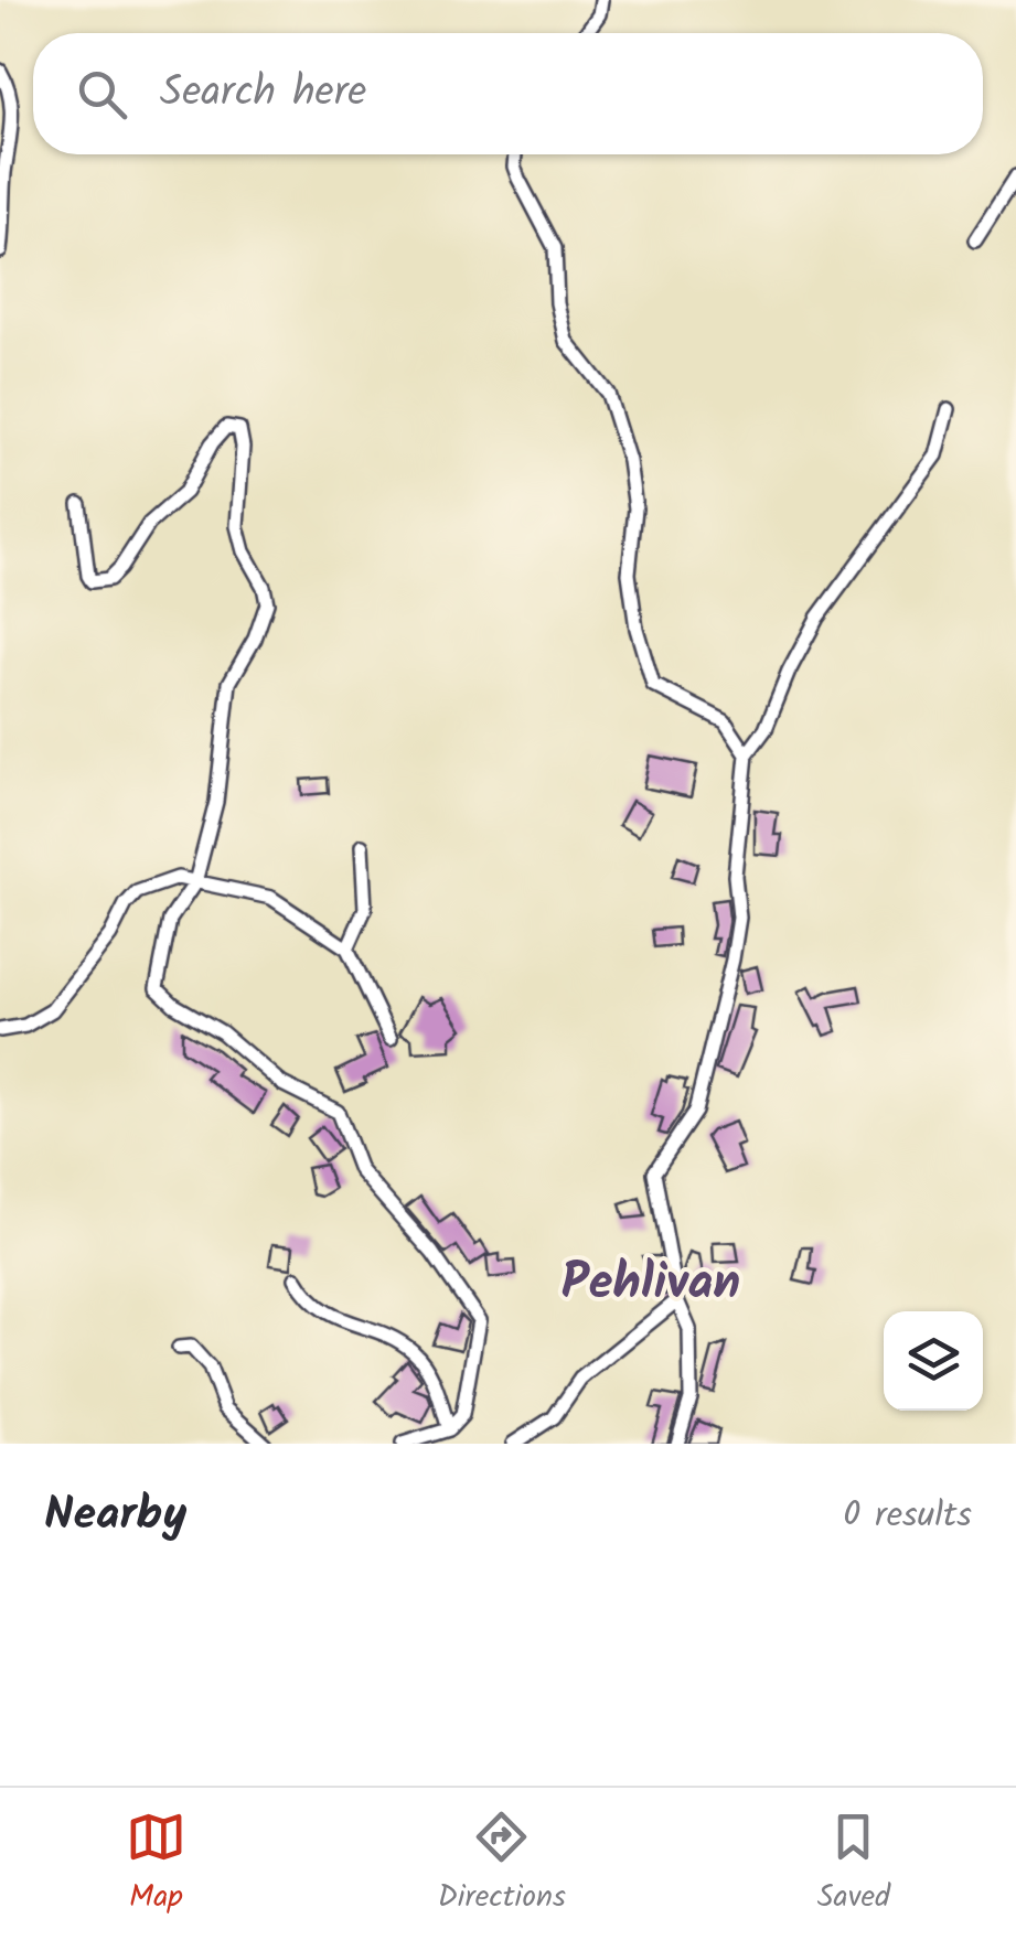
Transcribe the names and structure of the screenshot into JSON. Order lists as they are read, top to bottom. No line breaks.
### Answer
{"districts":["Pehlivan"],"page":{"search":"Search here","heading":["Nearby","0 results"],"nav":["Map","Directions","Saved"]}}
